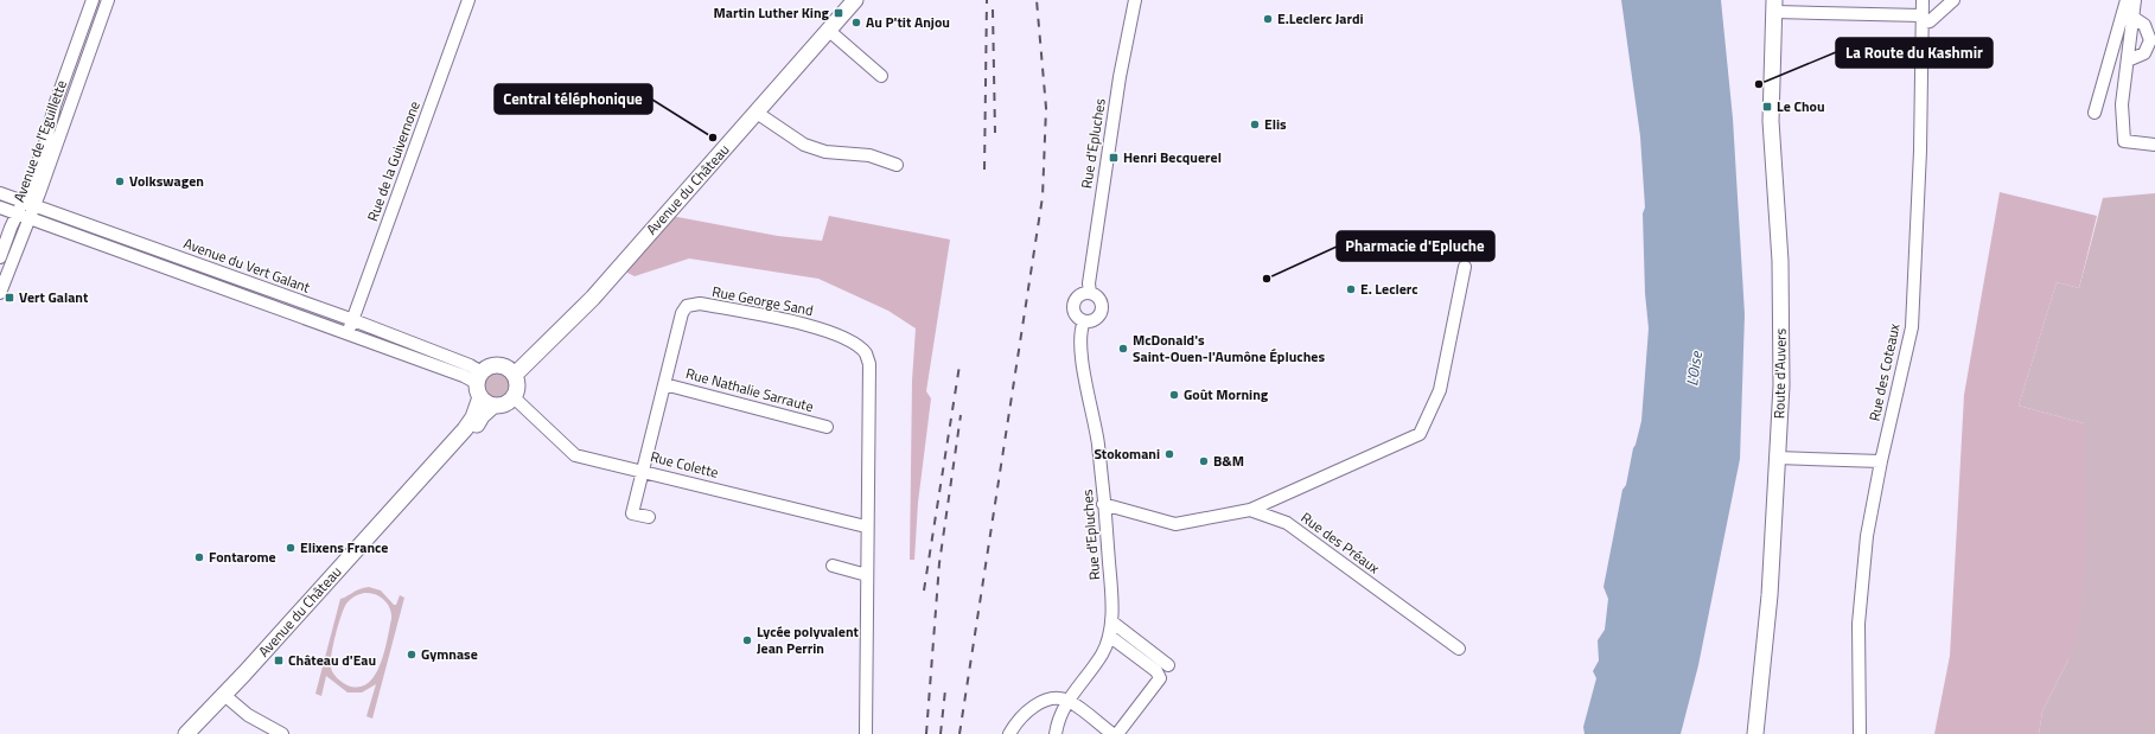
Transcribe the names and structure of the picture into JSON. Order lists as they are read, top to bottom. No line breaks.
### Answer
{"streets":{"main road":["Avenue du Château","Route d'Auvers"],"street":["Avenue de l'Eguillette","Rue d'Epluches","Rue de la Guivernone","Avenue du Vert Galant","Rue George Sand","Rue des Coteaux","Rue Nathalie Sarraute","Rue Colette","Rue des Préaux"]},"crossings":[["Avenue de l'Eguillette","Avenue du Vert Galant"],["Rue de la Guivernone","Avenue du Vert Galant"],["Avenue du Château","Avenue du Vert Galant"],["Avenue du Château","Rue Colette"],["Avenue du Vert Galant","Rue Colette"],["Rue George Sand","Rue Nathalie Sarraute"],["Rue George Sand","Rue Colette"]],"water":["L'Oise"],"places":{"transit":["Martin Luther King","Le Chou","Henri Becquerel","Vert Galant","Château d'Eau"],"other":["E.Leclerc Jardi","Au P'tit Anjou","La Route du Kashmir","Elis","Central téléphonique","Volkswagen","Pharmacie d'Epluche","E. Leclerc","McDonald's Saint-Ouen-l'Aumône Épluches","Goût Morning","Stokomani","B&M","Elixens France","Fontarome","Lycée polyvalent Jean Perrin","Gymnase"]}}
